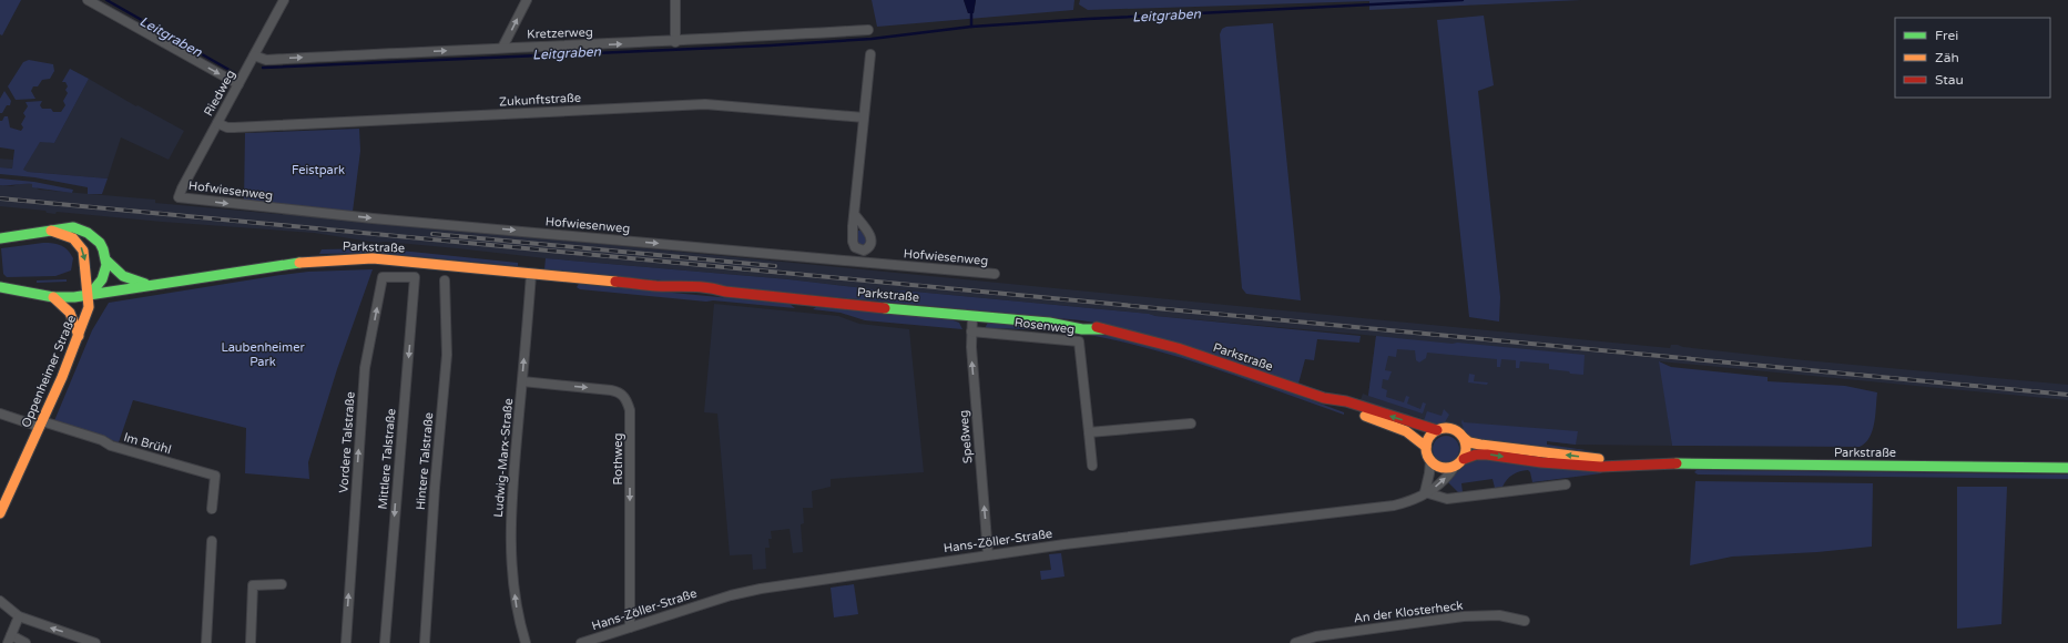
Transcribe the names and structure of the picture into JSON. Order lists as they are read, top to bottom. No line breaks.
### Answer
{"streets":{"main road":["Parkstraße","Oppenheimer Straße"],"street":["Kretzerweg","Riedweg","Zukunftstraße","Hofwiesenweg","Rosenweg","Speßweg","Vordere Talstraße","Im Brühl","Ludwig-Marx-Straße","Mittlere Talstraße","Rothweg","Hintere Talstraße","Hans-Zöller-Straße","An der Klosterheck"]},"crossings":[["Kretzerweg","Riedweg"],["Riedweg","Zukunftstraße"],["Riedweg","Hofwiesenweg"],["Parkstraße","Oppenheimer Straße"],["Parkstraße","Speßweg"],["Parkstraße","Ludwig-Marx-Straße"],["Parkstraße","Hans-Zöller-Straße"],["Rosenweg","Speßweg"],["Oppenheimer Straße","Im Brühl"],["Speßweg","Hans-Zöller-Straße"],["Vordere Talstraße","Mittlere Talstraße"],["Ludwig-Marx-Straße","Rothweg"],["Rothweg","Hans-Zöller-Straße"]],"one_way":["Kretzerweg","Hofwiesenweg","Speßweg","Vordere Talstraße","Ludwig-Marx-Straße","Mittlere Talstraße"],"water":["Leitgraben"],"parks":["Feistpark","Laubenheimer Park"],"legend":["Frei","Zäh","Stau"]}
